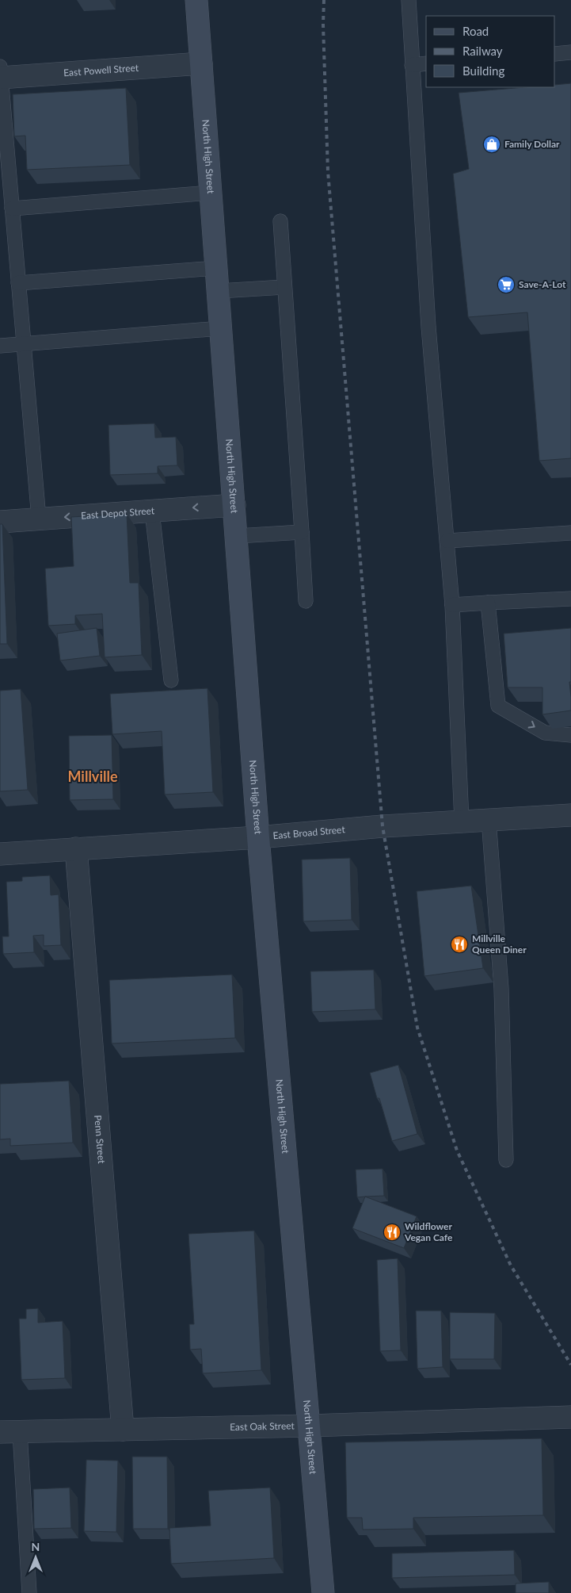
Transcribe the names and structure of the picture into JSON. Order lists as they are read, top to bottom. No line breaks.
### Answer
{"streets":{"street":["East Powell Street","North High Street","East Depot Street","East Broad Street","Penn Street","East Oak Street"]},"crossings":[["East Powell Street","North High Street"],["North High Street","East Depot Street"],["North High Street","East Broad Street"],["North High Street","East Oak Street"],["East Broad Street","Penn Street"],["Penn Street","East Oak Street"]],"one_way":["East Depot Street"],"districts":["Millville"],"places":{"shop":["Family Dollar"],"supermarket":["Save-A-Lot"],"restaurant":["Millville Queen Diner","Wildflower Vegan Cafe"]},"legend":["Road","Railway","Building"],"north":"top"}
